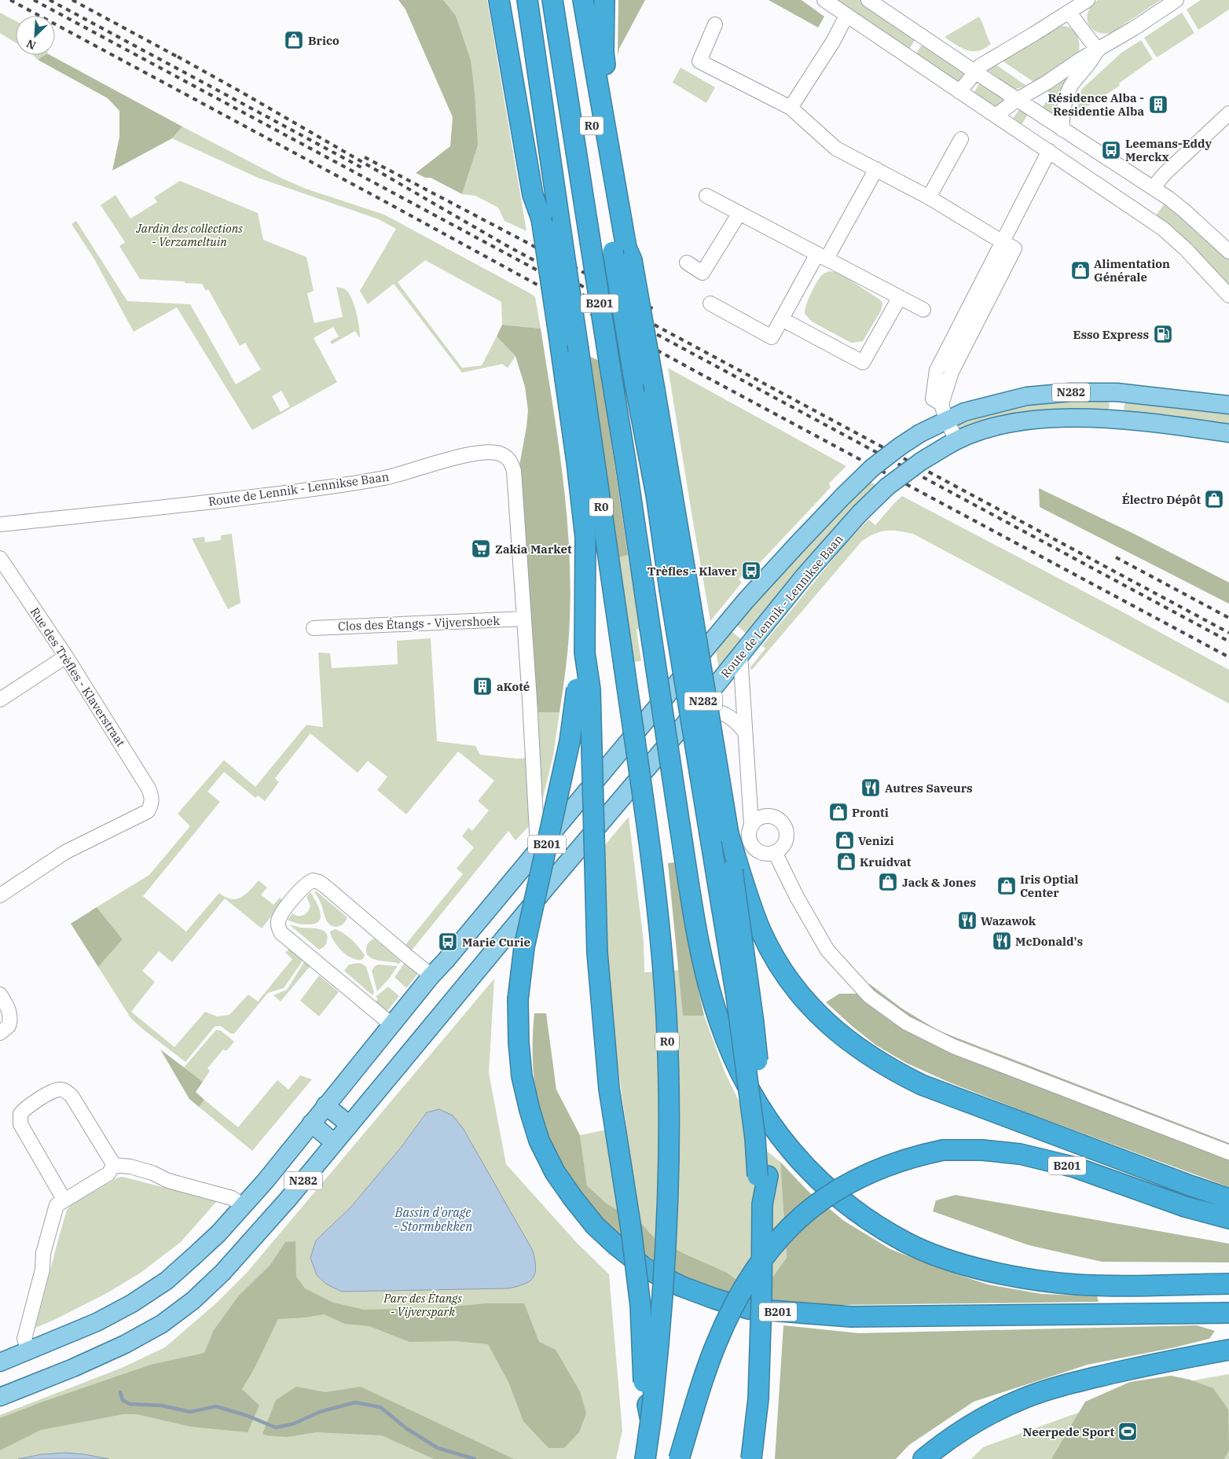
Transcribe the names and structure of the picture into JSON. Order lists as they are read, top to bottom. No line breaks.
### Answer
{"streets":{"highway":["R0","B201"],"main road":["N282","Route de Lennik - Lennikse Baan"],"street":["Clos des Étangs - Vijvershoek","Rue des Trèfles - Klaverstraat"]},"crossings":[["N282","Route de Lennik - Lennikse Baan"],["Route de Lennik - Lennikse Baan","Clos des Étangs - Vijvershoek"]],"water":["Bassin d'orage - Stormbekken"],"parks":["Jardin des collections - Verzameltuin","Parc des Étangs - Vijverspark"],"places":{"shop":["Brico","Alimentation Générale","Électro Dépôt","Pronti","Venizi","Kruidvat","Jack & Jones","Iris Optial Center"],"building":["Résidence Alba - Residentie Alba","aKoté"],"bus stop":["Leemans-Eddy Merckx","Trèfles - Klaver","Marie Curie"],"fuel station":["Esso Express"],"supermarket":["Zakia Market"],"restaurant":["Autres Saveurs","Wazawok","McDonald's"],"sports":["Neerpede Sport"]},"north":"bottom left"}
